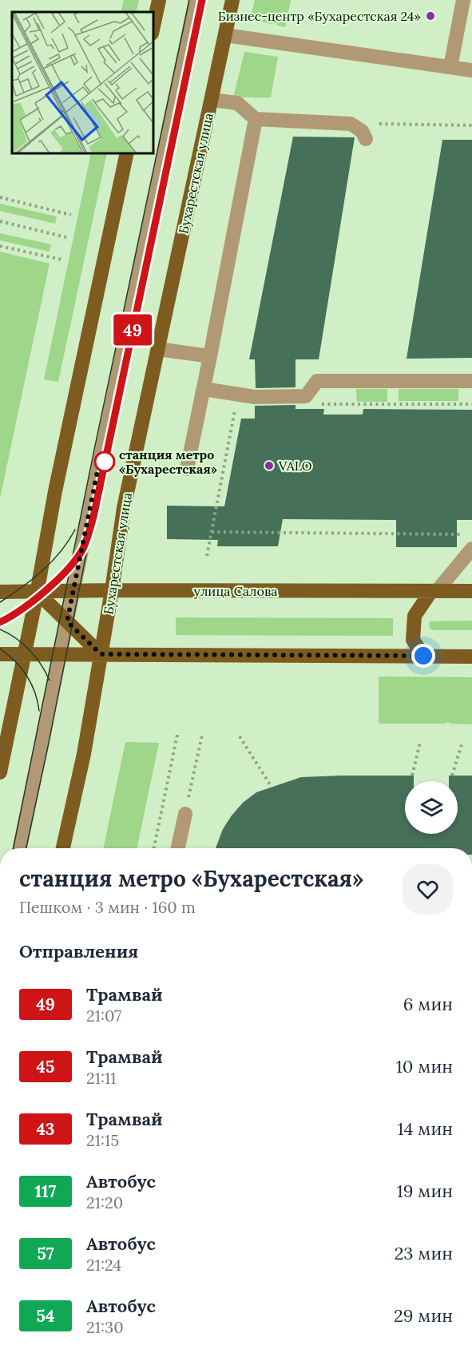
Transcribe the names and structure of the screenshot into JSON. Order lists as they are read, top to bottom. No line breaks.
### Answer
{"streets":{"main road":["Бухарестская улица","улица Салова"]},"crossings":[["Бухарестская улица","улица Салова"]],"places":["Бизнес-центр «Бухарестская 24»","станция метро «Бухарестская»","VALO"],"lines":["tram line 49"],"page":{"on_map":"49","heading":[["станция метро «Бухарестская»","Пешком · 3 мин · 160 m"],"Отправления"],"list":[{"mark":"49","name":"Трамвай","note":"21:07","value":"6 мин"},{"mark":"45","name":"Трамвай","note":"21:11","value":"10 мин"},{"mark":"43","name":"Трамвай","note":"21:15","value":"14 мин"},{"mark":"117","name":"Автобус","note":"21:20","value":"19 мин"},{"mark":"57","name":"Автобус","note":"21:24","value":"23 мин"},{"mark":"54","name":"Автобус","note":"21:30","value":"29 мин"}]}}
